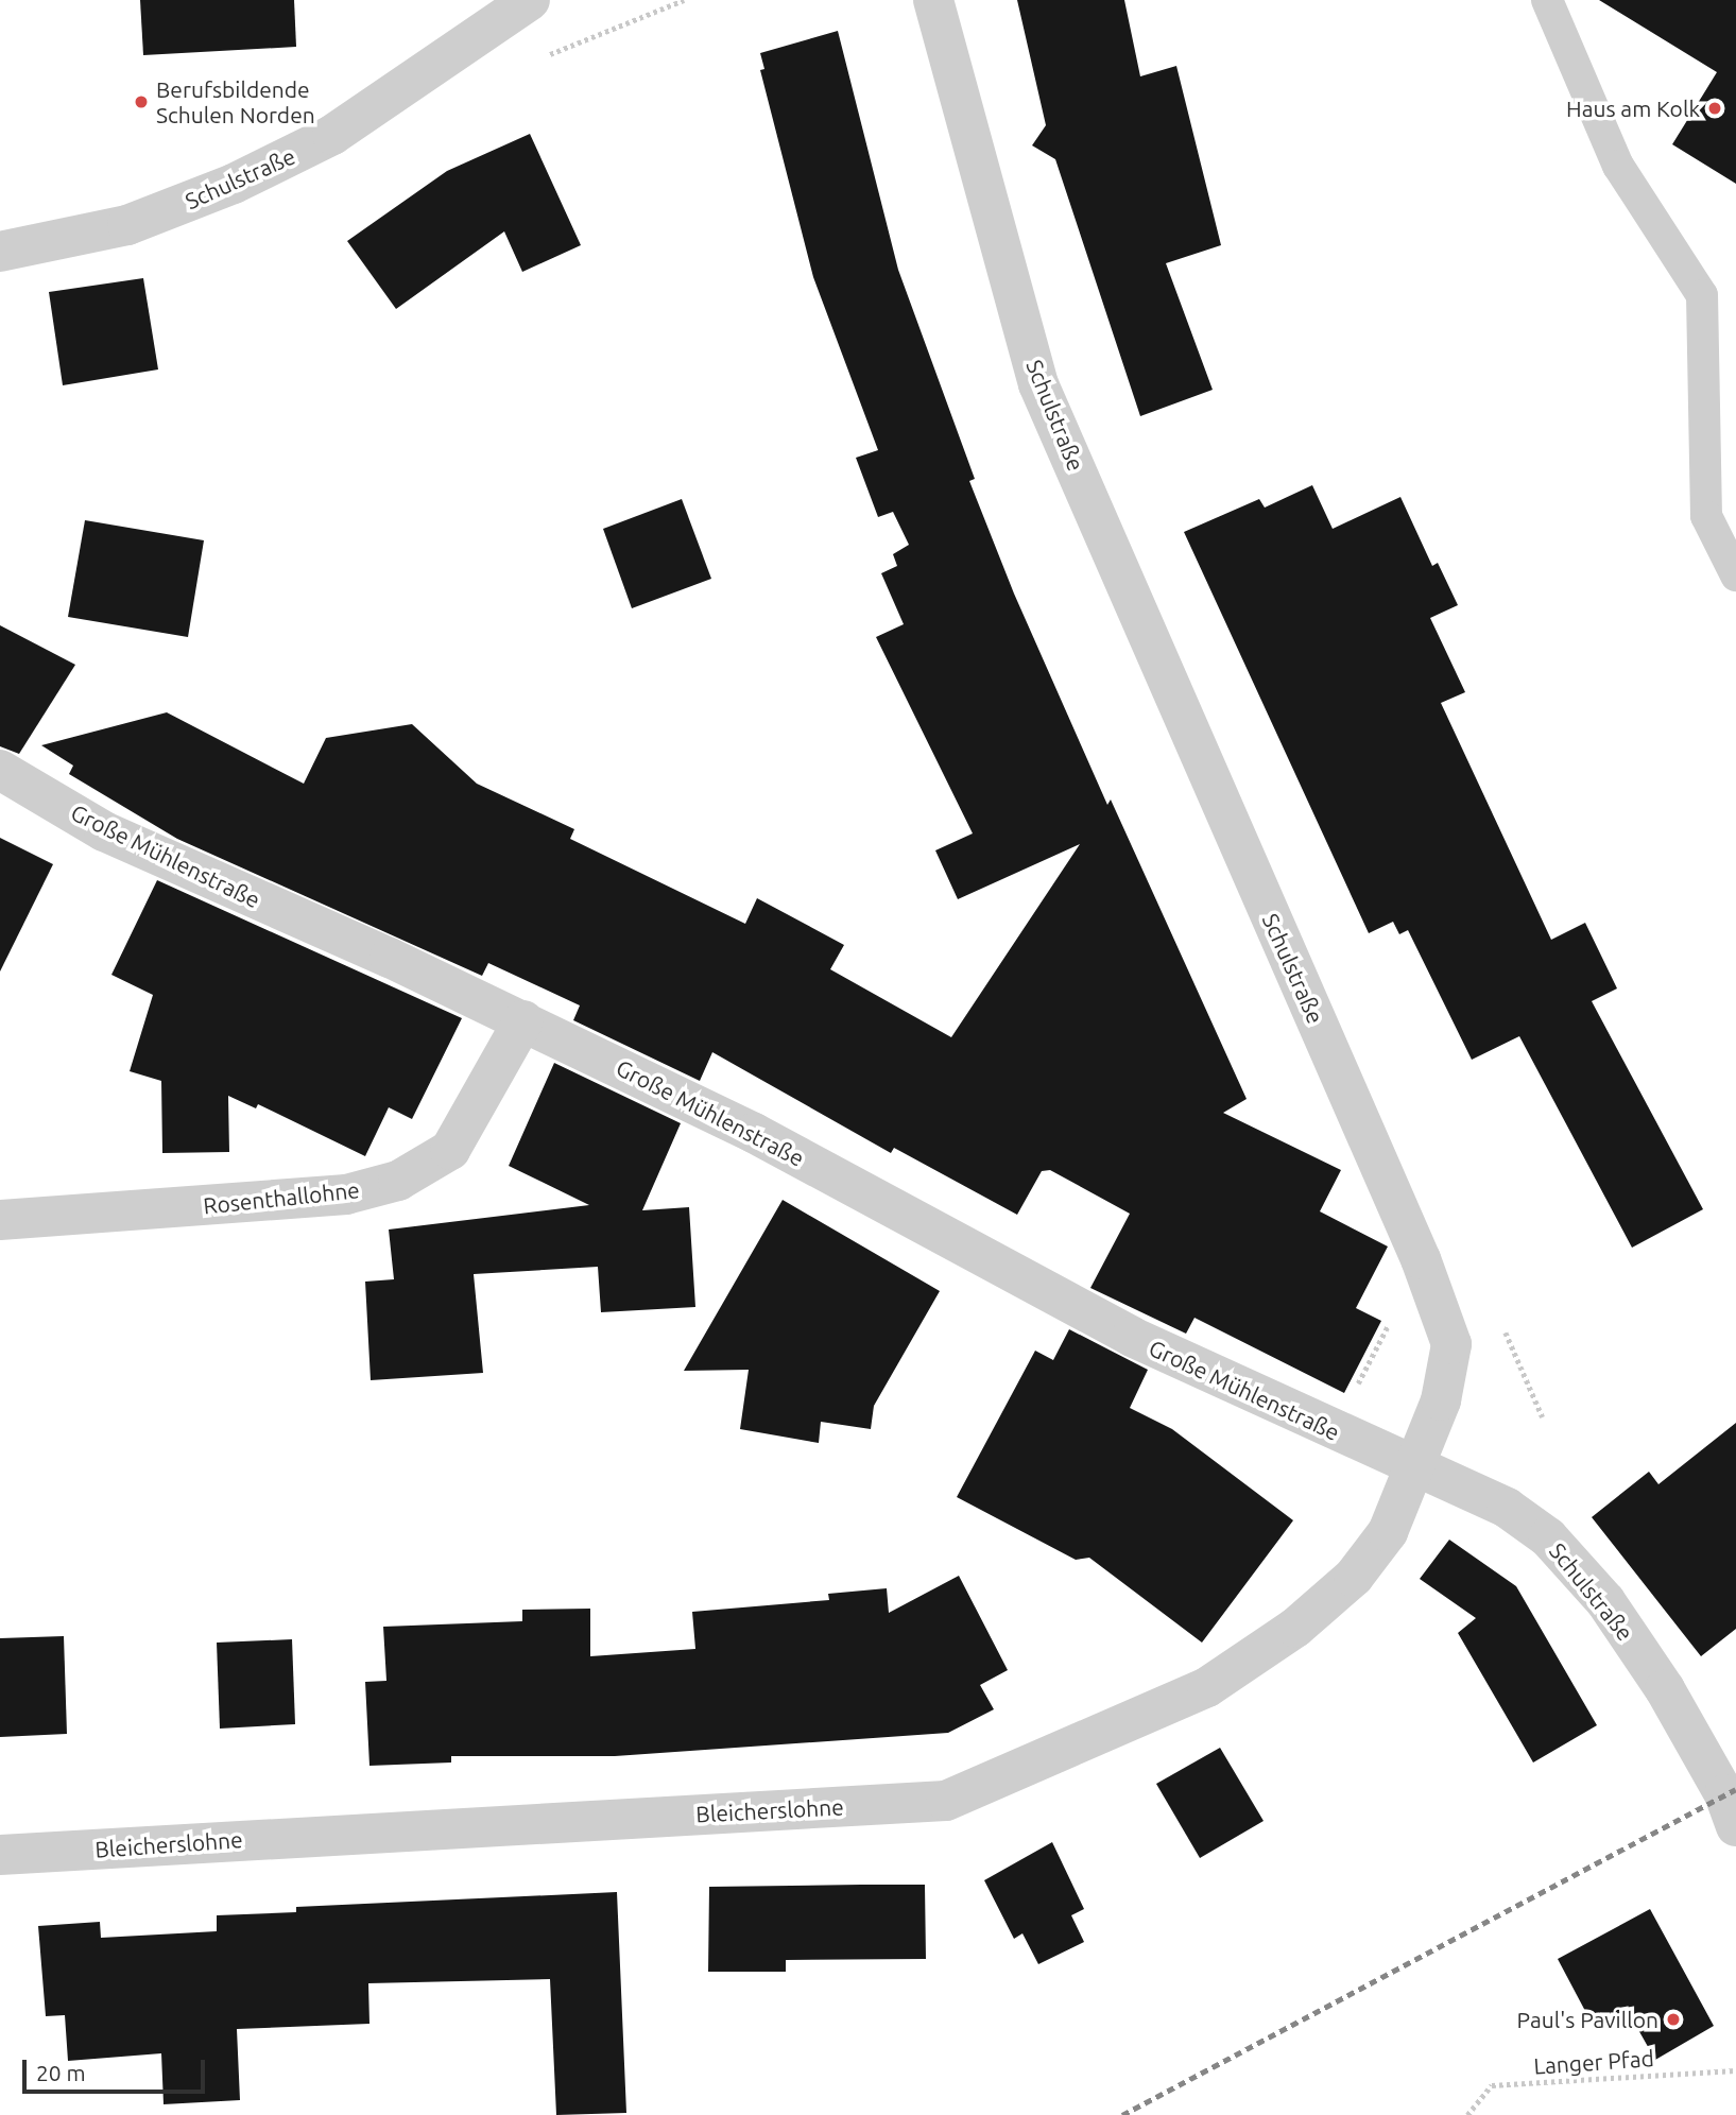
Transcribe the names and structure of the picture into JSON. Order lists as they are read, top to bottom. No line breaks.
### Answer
{"streets":{"street":["Schulstraße","Große Mühlenstraße","Rosenthallohne","Bleicherslohne"],"path":["Langer Pfad"]},"crossings":[["Schulstraße","Große Mühlenstraße"],["Schulstraße","Bleicherslohne"],["Große Mühlenstraße","Rosenthallohne"],["Große Mühlenstraße","Bleicherslohne"]],"places":["Berufsbildende Schulen Norden","Haus am Kolk","Paul's Pavillon"],"scale_bar":"20 m"}
